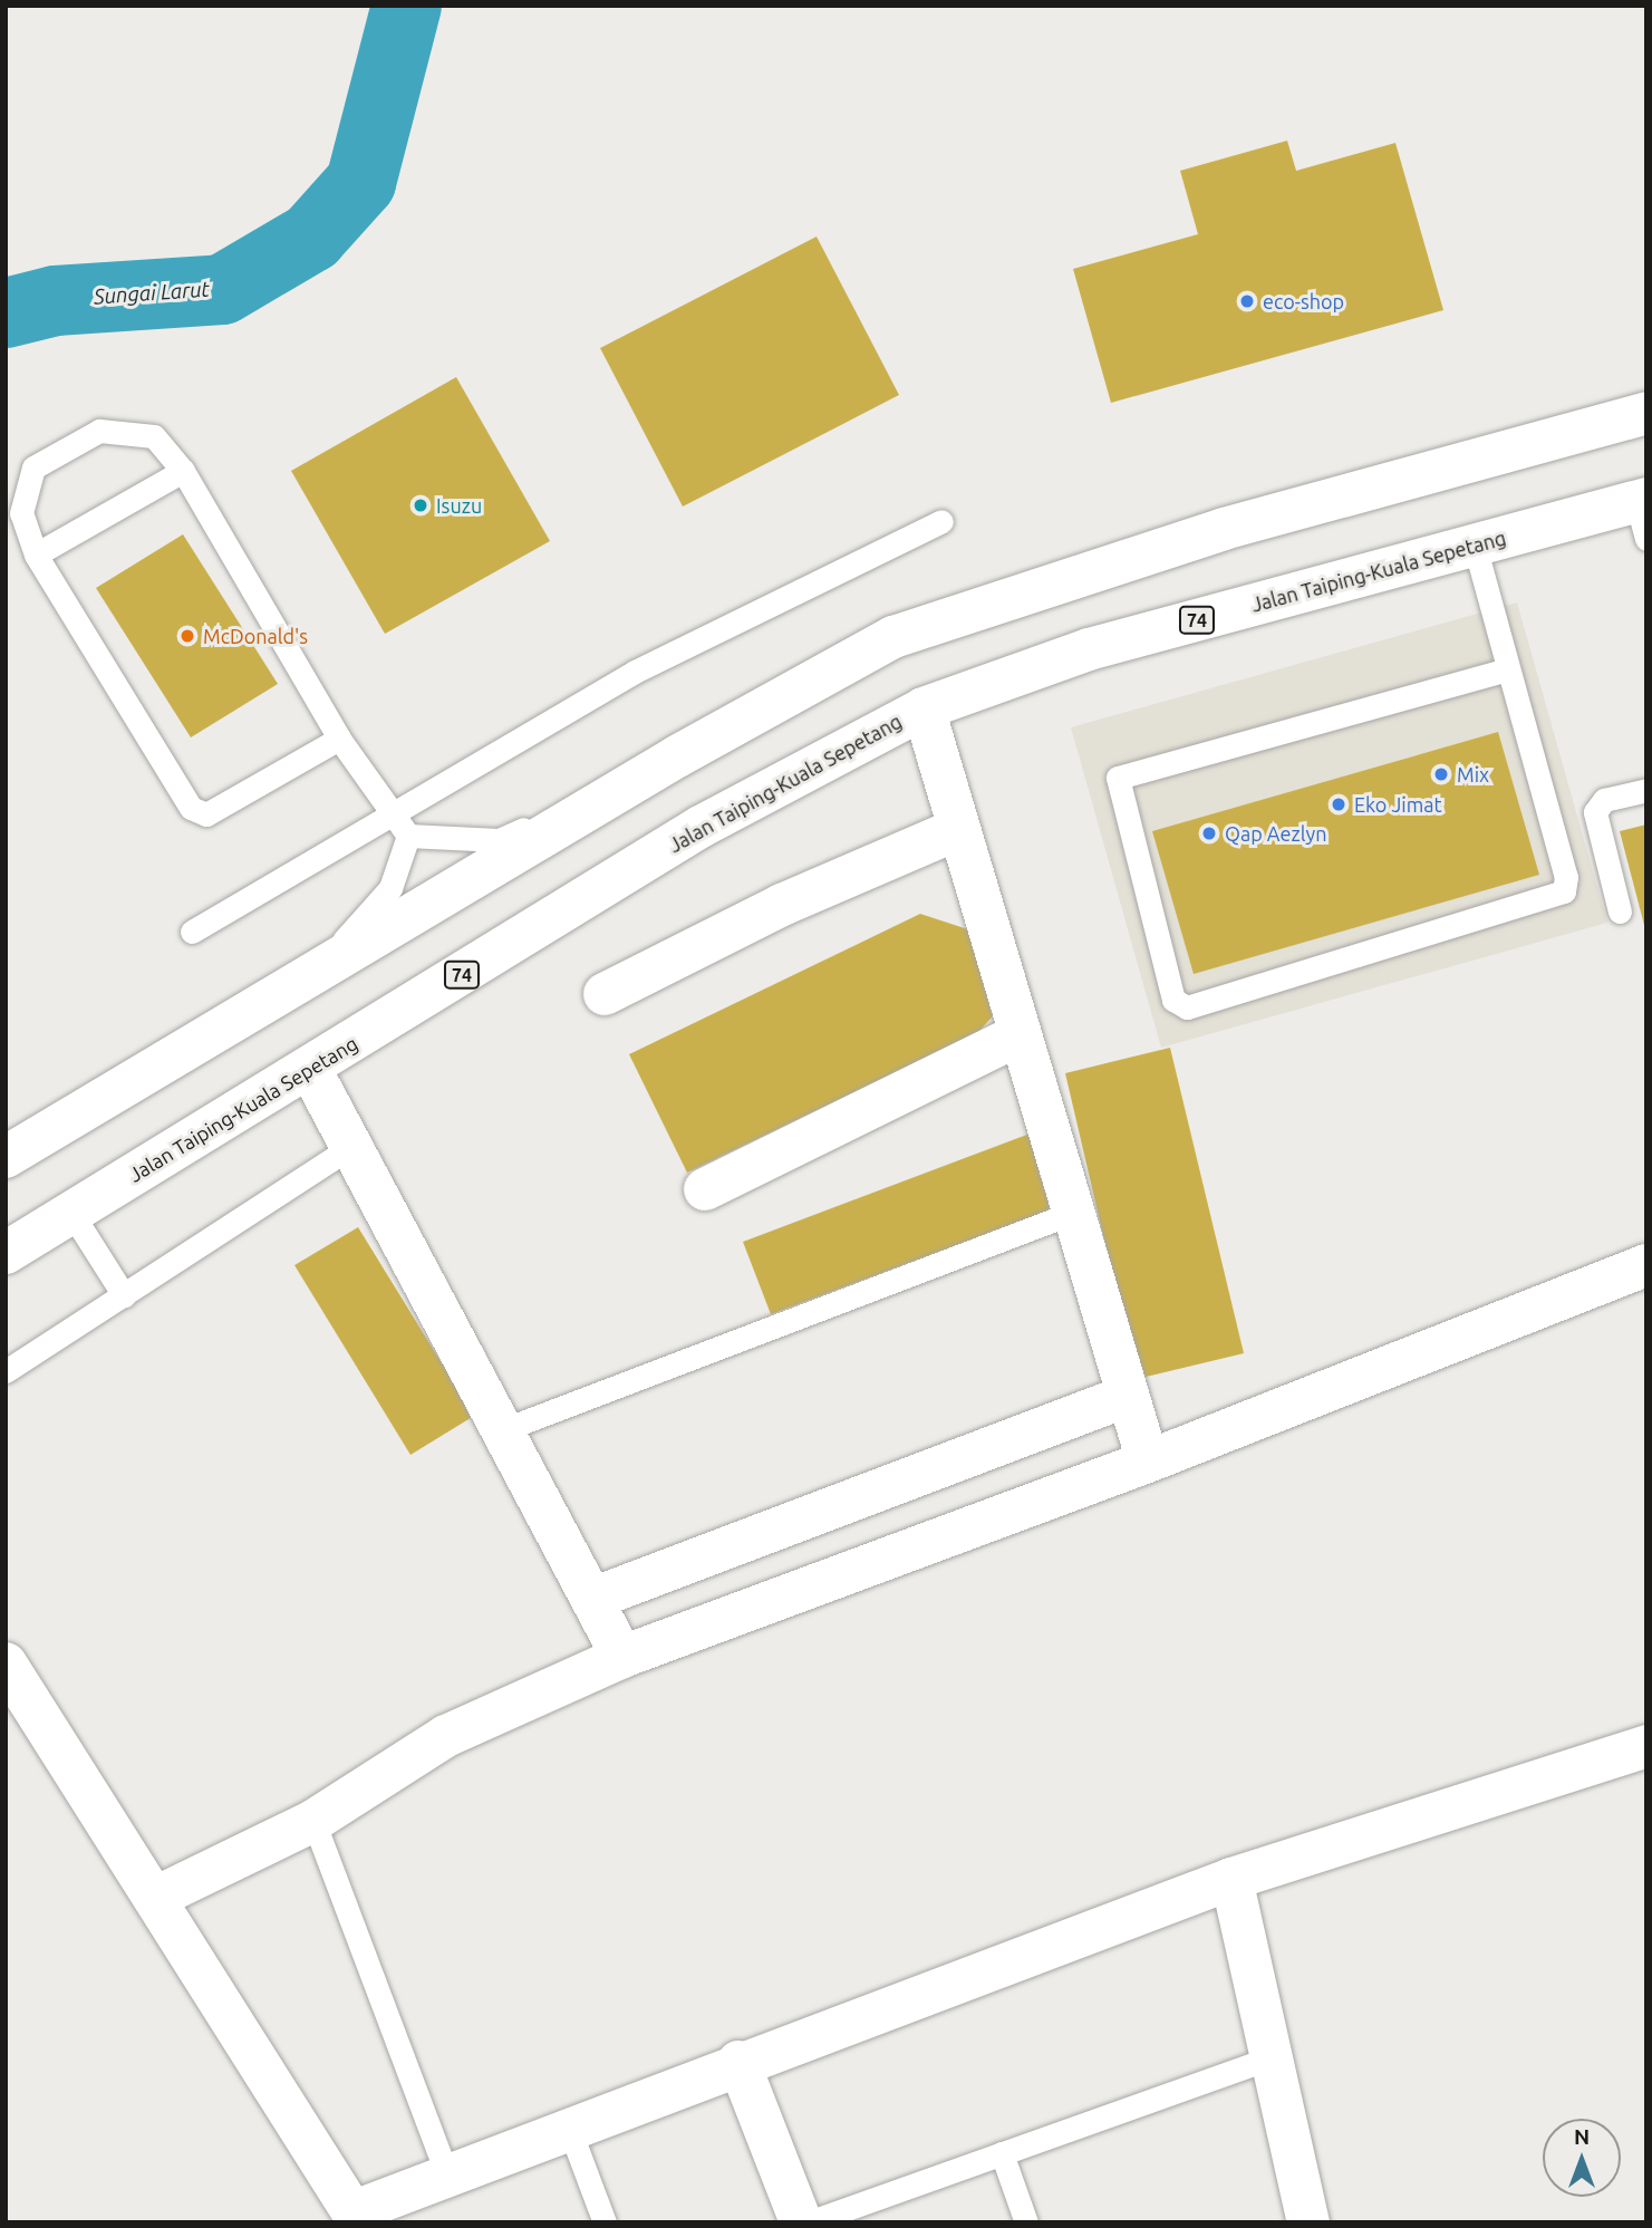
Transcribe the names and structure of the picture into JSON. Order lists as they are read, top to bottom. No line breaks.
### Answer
{"streets":{"street":["Jalan Taiping-Kuala Sepetang","74"]},"water":["Sungai Larut"],"places":["eco-shop","Isuzu","McDonald's","Mix","Eko Jimat","Qap Aezlyn"],"north":"top"}
